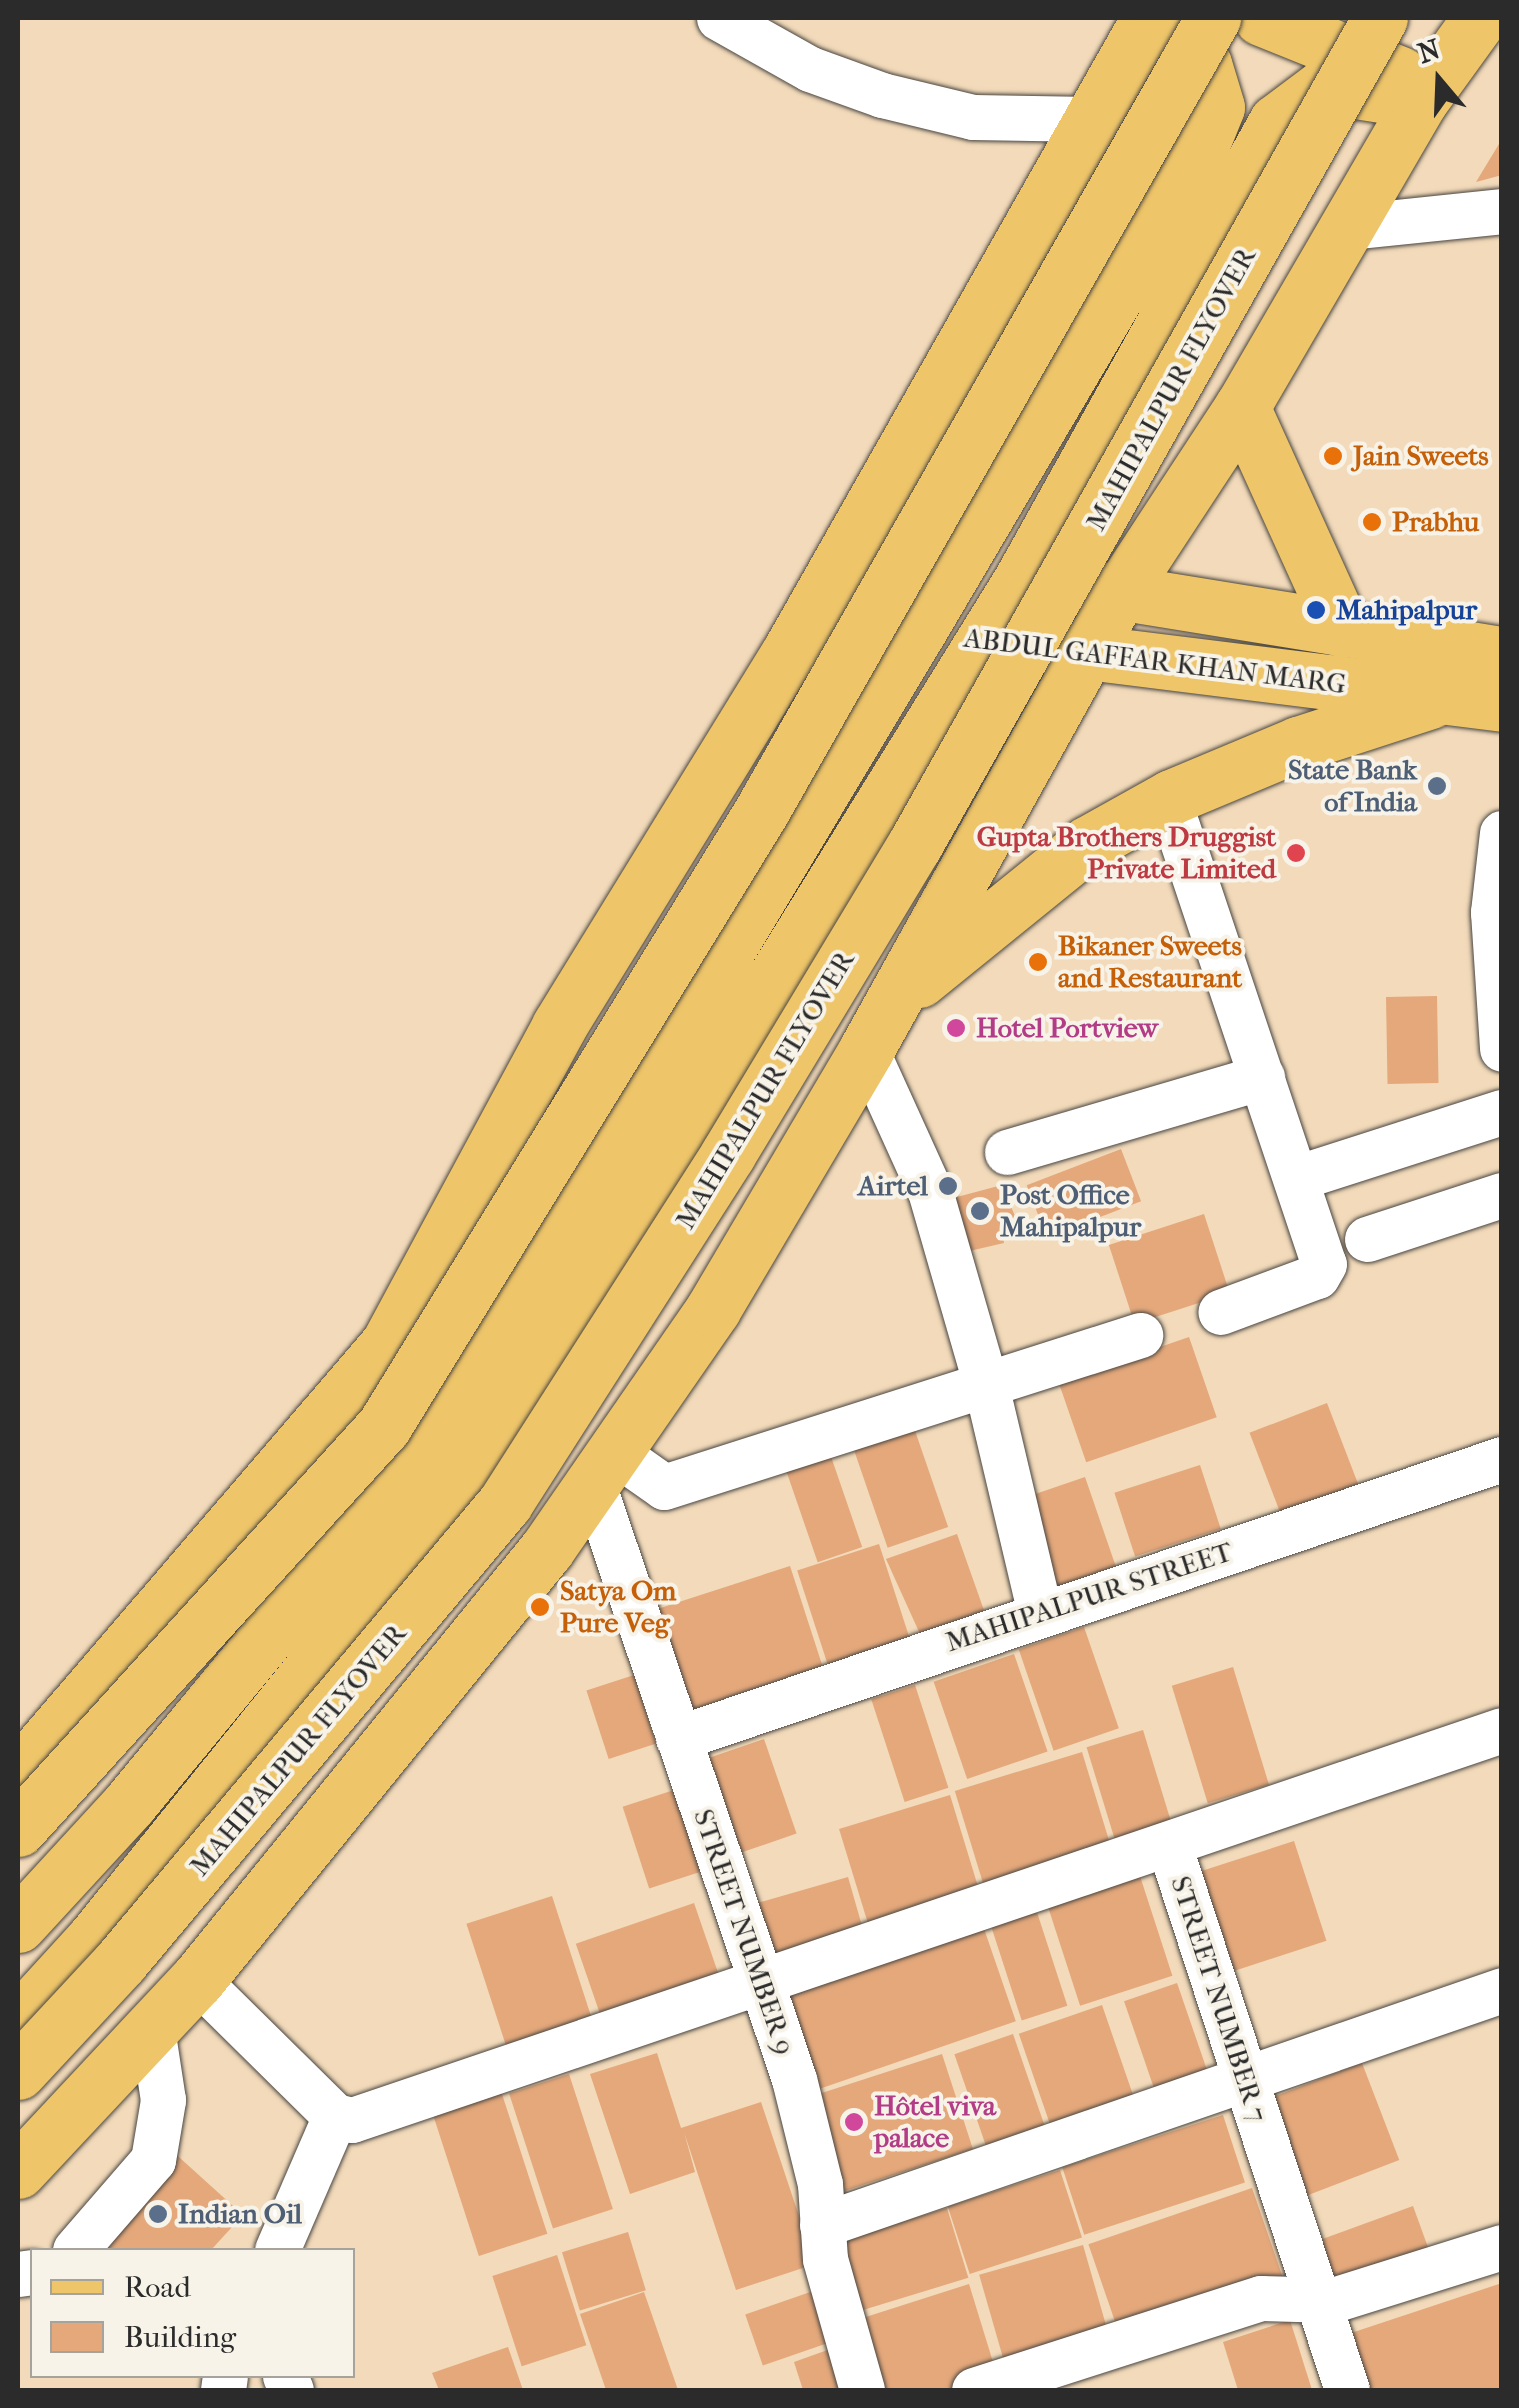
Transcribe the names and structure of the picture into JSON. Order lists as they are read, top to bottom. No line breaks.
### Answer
{"streets":{"main road":["MAHIPALPUR FLYOVER","ABDUL GAFFAR KHAN MARG"],"street":["MAHIPALPUR STREET","STREET NUMBER 9","STREET NUMBER 7"]},"crossings":[["MAHIPALPUR STREET","STREET NUMBER 9"],["STREET NUMBER 9","STREET NUMBER 7"]],"places":["Jain Sweets","Prabhu","Mahipalpur","State Bank of India","Gupta Brothers Druggist Private Limited","Bikaner Sweets and Restaurant","Hotel Portview","Airtel","Post Office Mahipalpur","Satya Om Pure Veg","Hôtel viva palace","Indian Oil"],"legend":["Road","Building"],"north":"top"}
